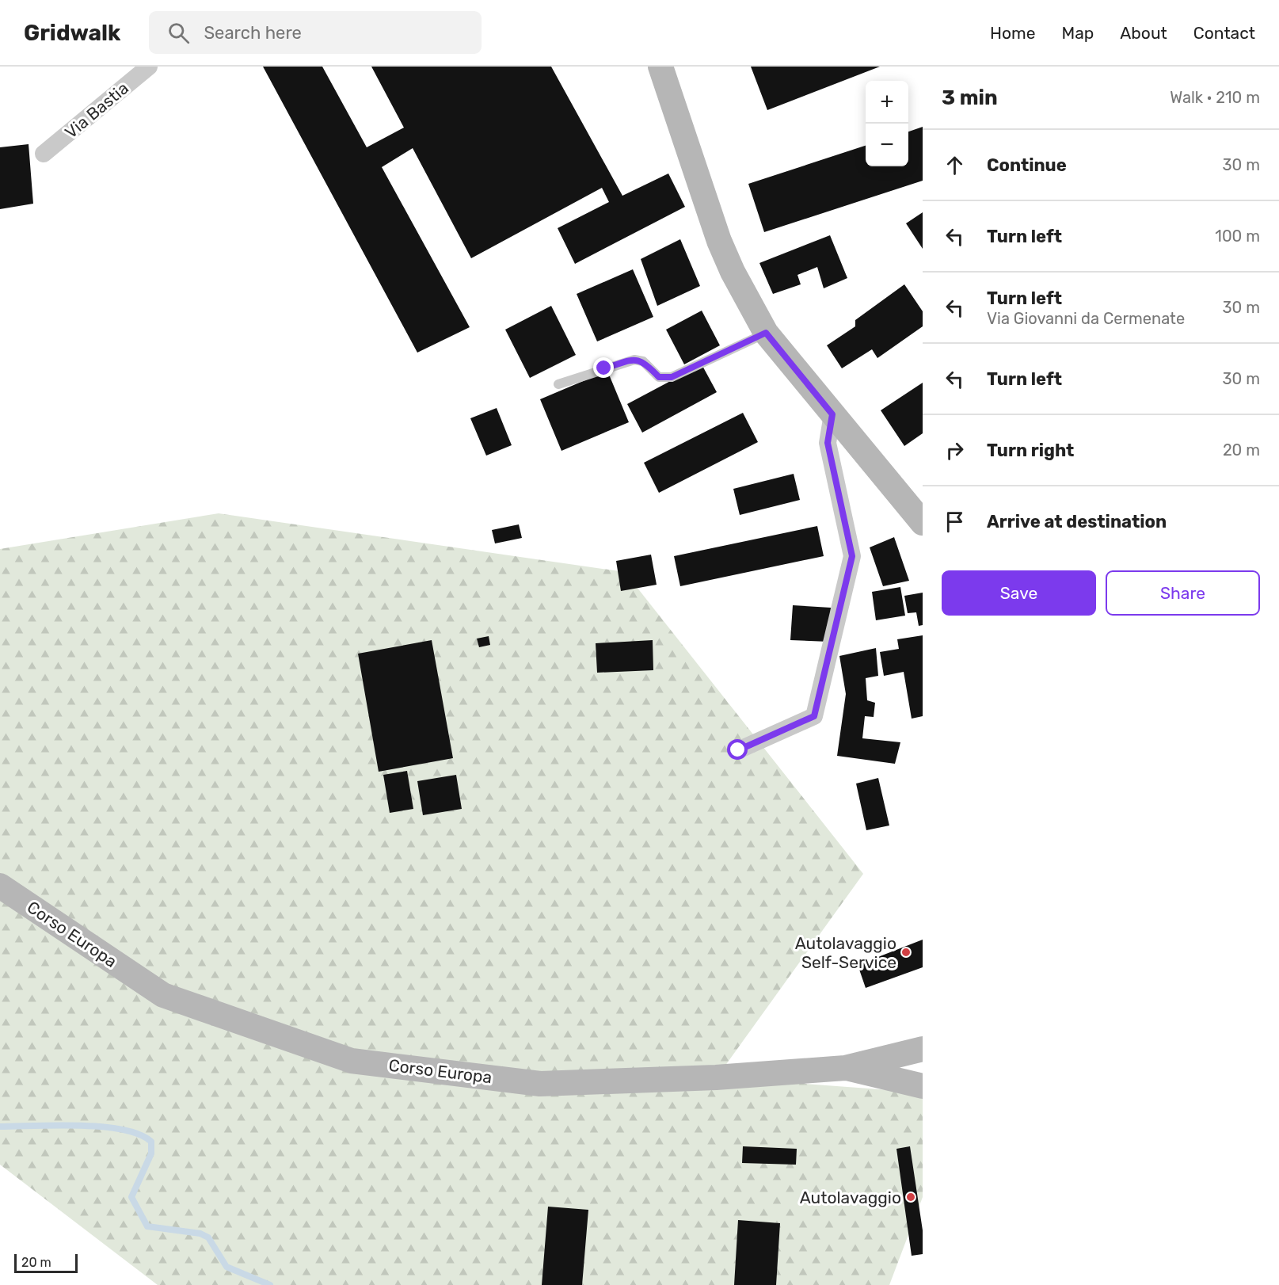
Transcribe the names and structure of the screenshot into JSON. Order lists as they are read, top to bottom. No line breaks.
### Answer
{"streets":{"main road":["Corso Europa"],"street":["Via Bastia"]},"places":["Autolavaggio Self-Service","Autolavaggio"],"scale_bar":"20 m","page":{"header":"Gridwalk","search":"Search here","nav":["Home","Map","About","Contact"],"heading":["3 min","Walk · 210 m"],"map_buttons":["+","−"],"list":[["Continue","30 m"],["Turn left","100 m"],["Turn left","Via Giovanni da Cermenate","30 m"],["Turn left","30 m"],["Turn right","20 m"],"Arrive at destination"],"buttons":["Save","Share"],"scale":"20 m"}}
